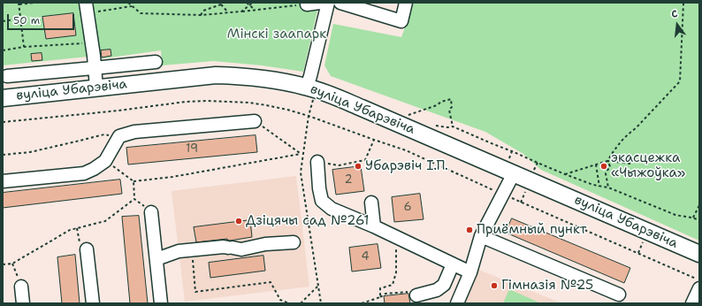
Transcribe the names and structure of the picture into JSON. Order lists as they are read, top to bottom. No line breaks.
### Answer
{"streets":{"main road":["вуліца Убарэвіча"]},"parks":["Мінскі заапарк"],"places":["Убарэвіч І.П.","экасцежка «Чыжоўка»","Дзіцячы сад №261","Приёмный пункт","Гімназія №25"],"house_numbers":["19","2","6","4"],"scale_bar":"50 m","north":"top"}
